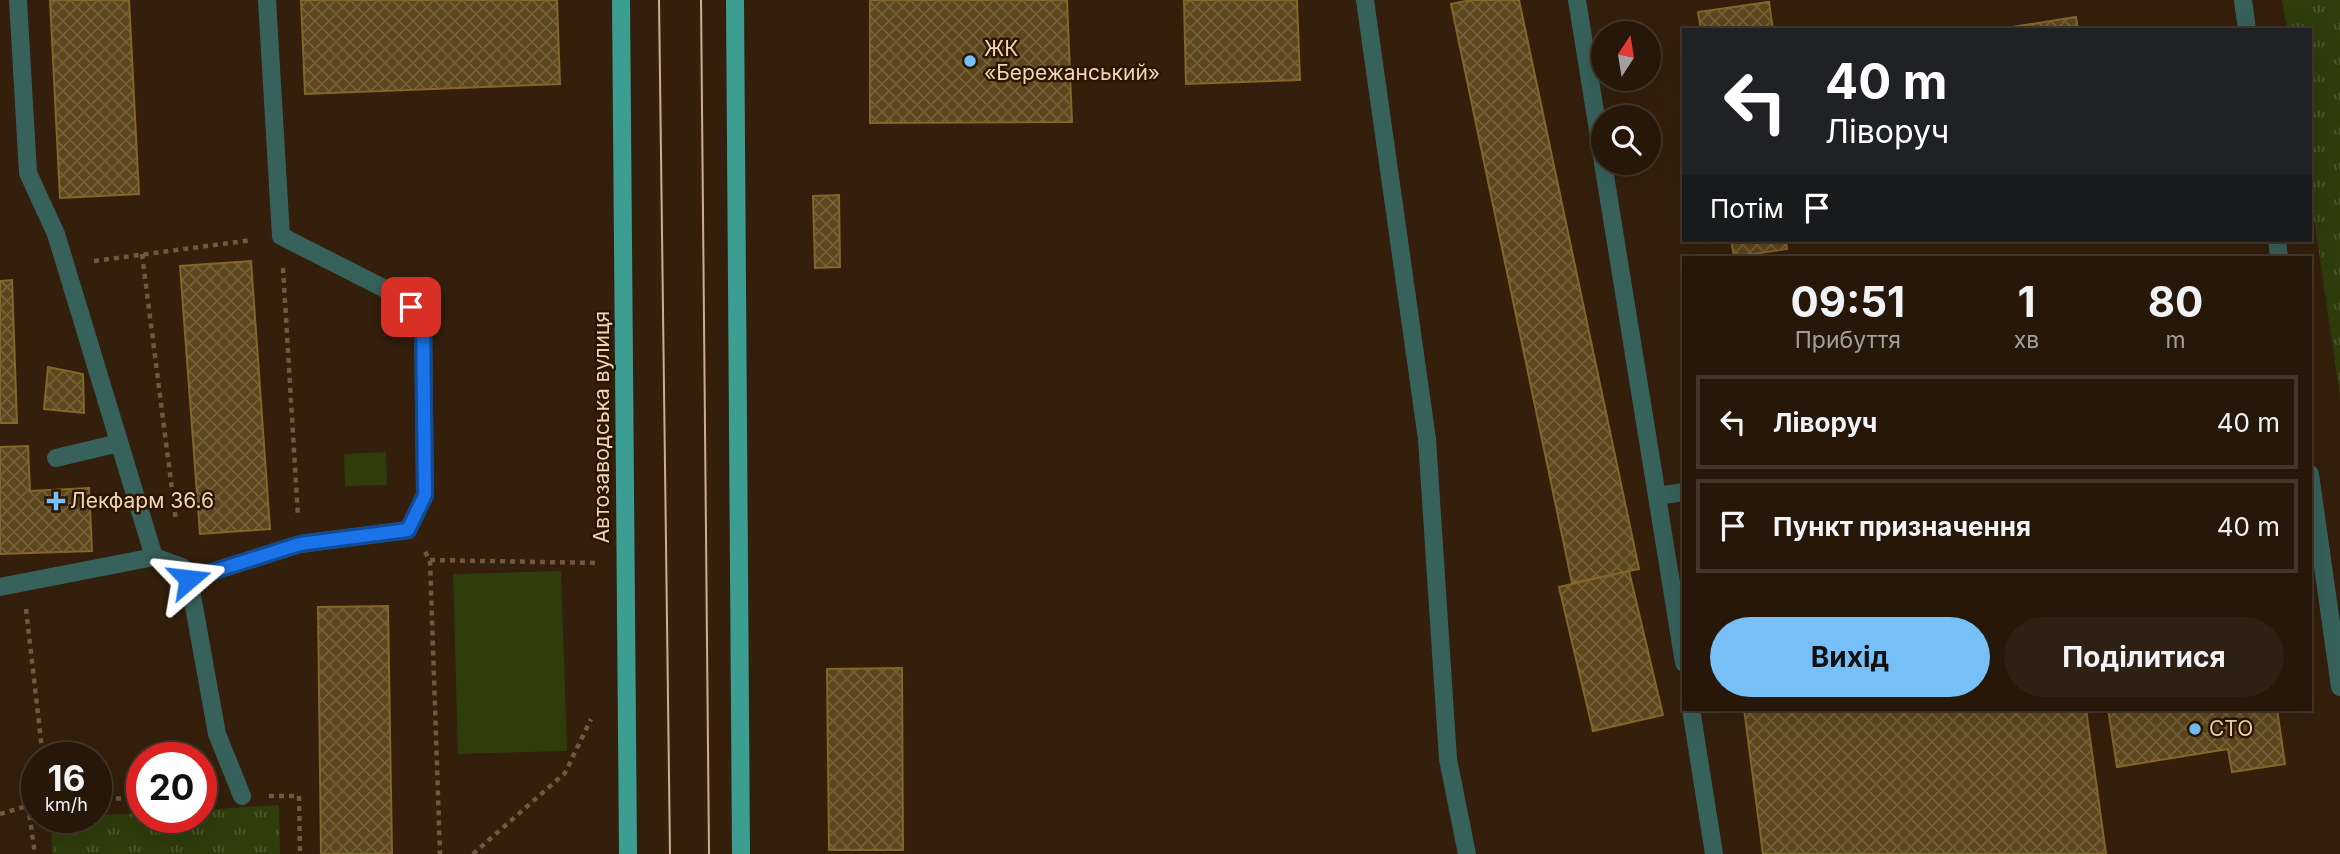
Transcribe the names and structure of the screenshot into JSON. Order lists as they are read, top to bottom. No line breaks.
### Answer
{"streets":{"main road":["Автозаводська вулиця"]},"places":{"other":["ЖК «Бережанський»","СТО"],"health":["Лекфарм 36.6"]},"north":"top","page":{"turn":["40 m","Ліворуч"],"then":"Потім","eta":["09:51","Прибуття","1","хв","80","m"],"list":[{"name":"Ліворуч","value":"40 m"},{"name":"Пункт призначення","value":"40 m"}],"buttons":["Вихід","Поділитися"],"speed":"16 km/h","limit":"20"}}
